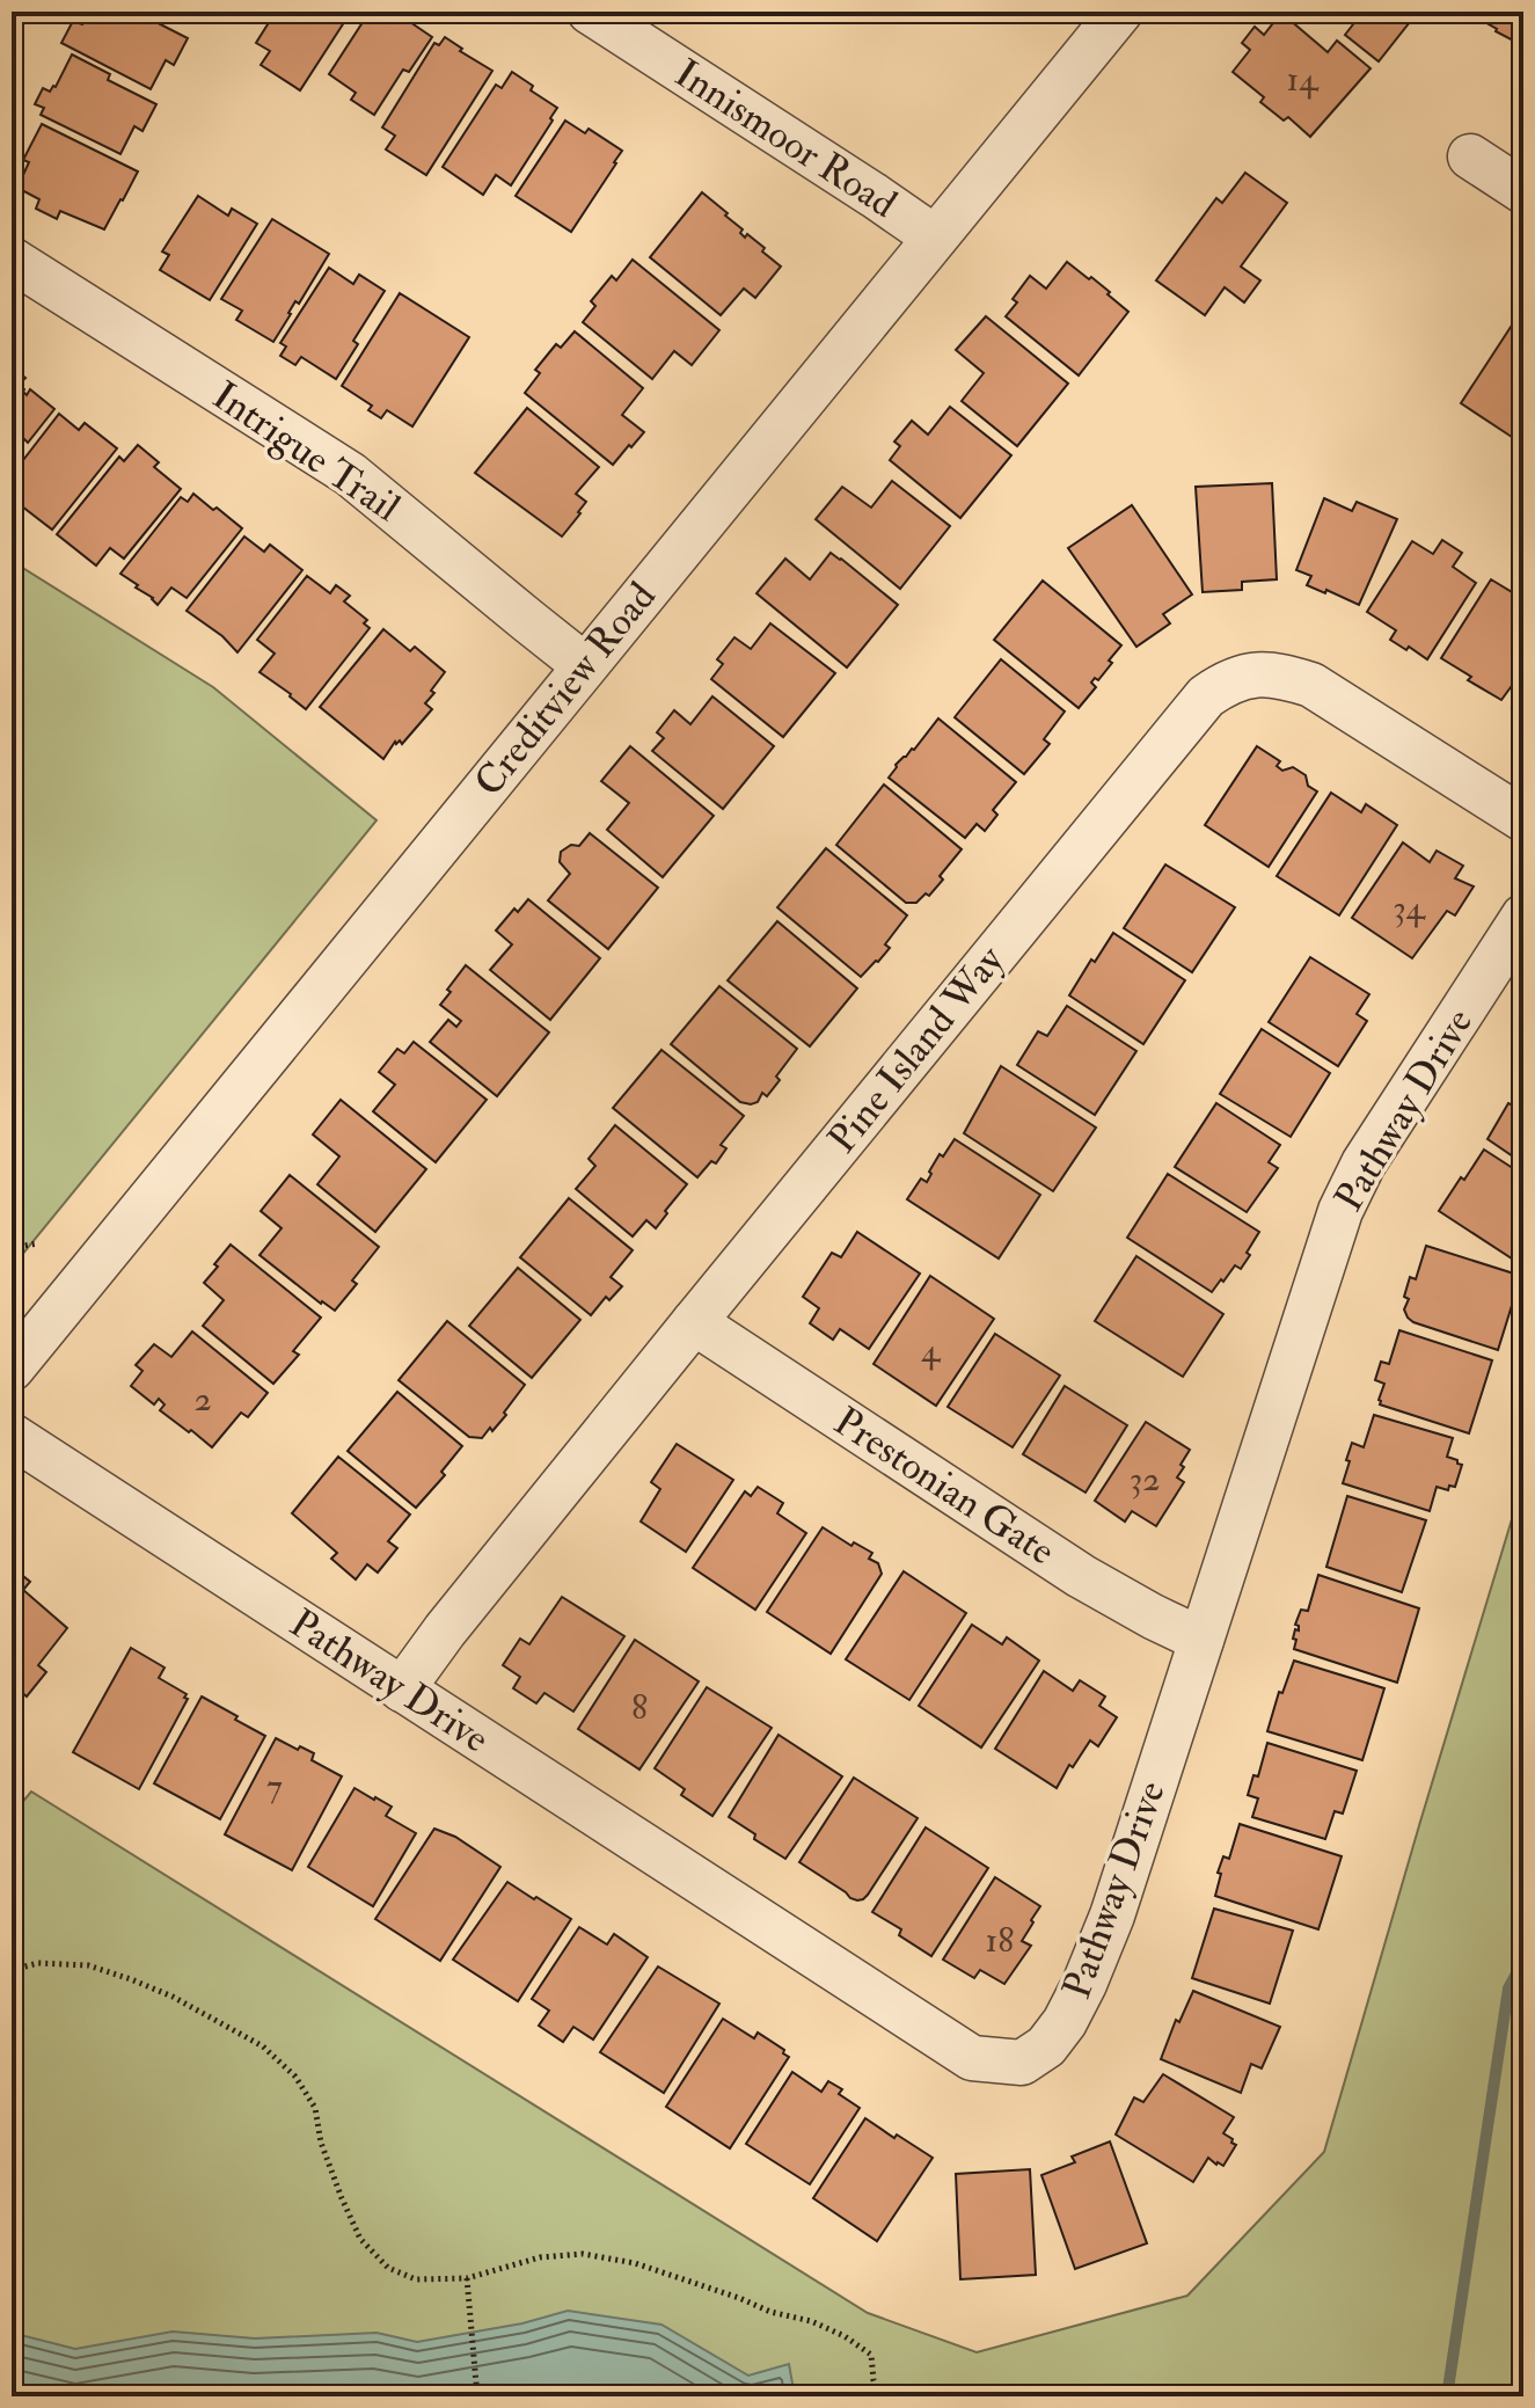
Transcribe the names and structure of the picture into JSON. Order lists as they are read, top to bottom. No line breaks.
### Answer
{"streets":{"street":["Innismoor Road","Intrigue Trail","Creditview Road","Pine Island Way","Pathway Drive","Prestonian Gate"]},"crossings":[["Innismoor Road","Creditview Road"],["Intrigue Trail","Creditview Road"],["Pine Island Way","Pathway Drive"],["Pine Island Way","Prestonian Gate"],["Pathway Drive","Prestonian Gate"]],"house_numbers":["14","34","4","2","32","8","7","18"]}
